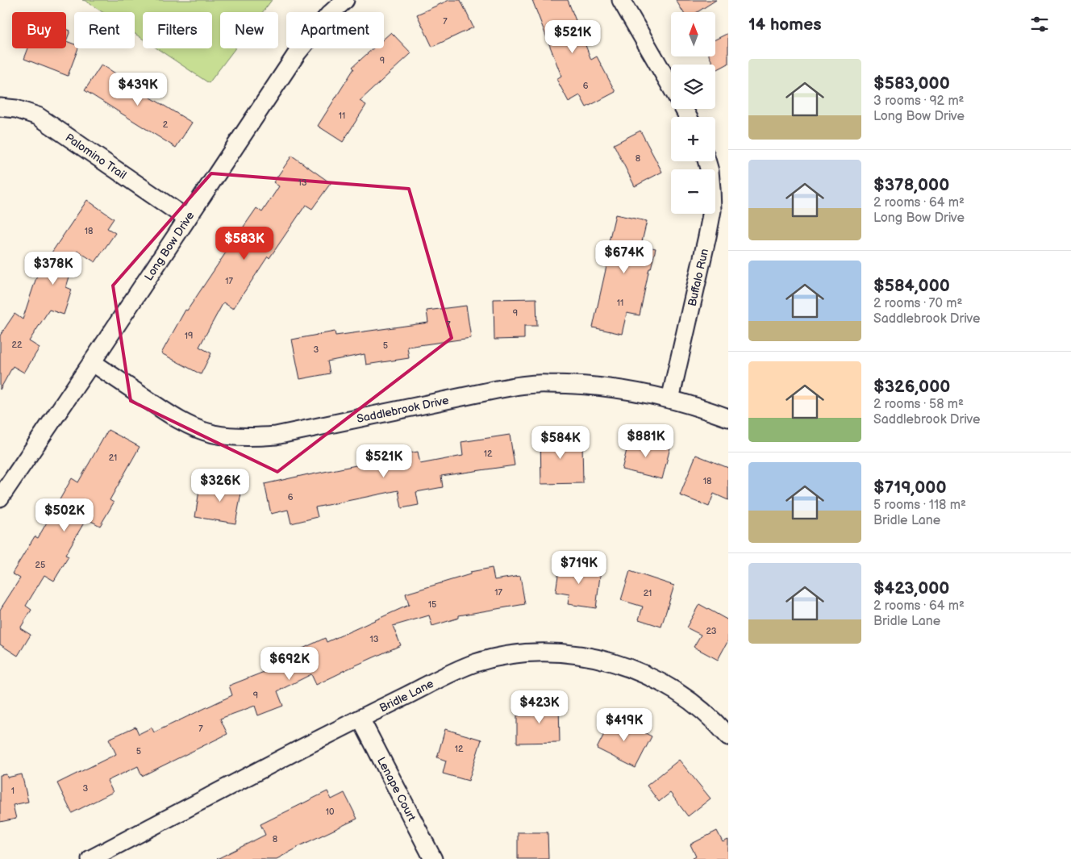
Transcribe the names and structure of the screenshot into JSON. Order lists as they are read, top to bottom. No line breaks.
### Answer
{"streets":{"street":["Palomino Trail","Long Bow Drive","Buffalo Run","Saddlebrook Drive","Bridle Lane","Lenape Court"]},"crossings":[["Palomino Trail","Long Bow Drive"],["Long Bow Drive","Saddlebrook Drive"],["Buffalo Run","Saddlebrook Drive"],["Bridle Lane","Lenape Court"]],"house_numbers":["7","9","6","11","2","8","13","18","17","11","9","7","19","22","5","3","12","21","18","6","25","17","21","15","23","13","9","7","12","5","3","1","10","8"],"north":"top","page":{"heading":"14 homes","map_buttons":["+","−"],"chip":["Buy","Rent","Filters","New","Apartment"],"price":["$521K","$439K","$583K","$674K","$378K","$881K","$584K","$521K","$326K","$502K","$719K","$692K","$423K","$419K"],"list":[{"name":"$583,000","note":"3 rooms · 92 m² · Long Bow Drive"},{"name":"$378,000","note":"2 rooms · 64 m² · Long Bow Drive"},{"name":"$584,000","note":"2 rooms · 70 m² · Saddlebrook Drive"},{"name":"$326,000","note":"2 rooms · 58 m² · Saddlebrook Drive"},{"name":"$719,000","note":"5 rooms · 118 m² · Bridle Lane"},{"name":"$423,000","note":"2 rooms · 64 m² · Bridle Lane"}]}}
